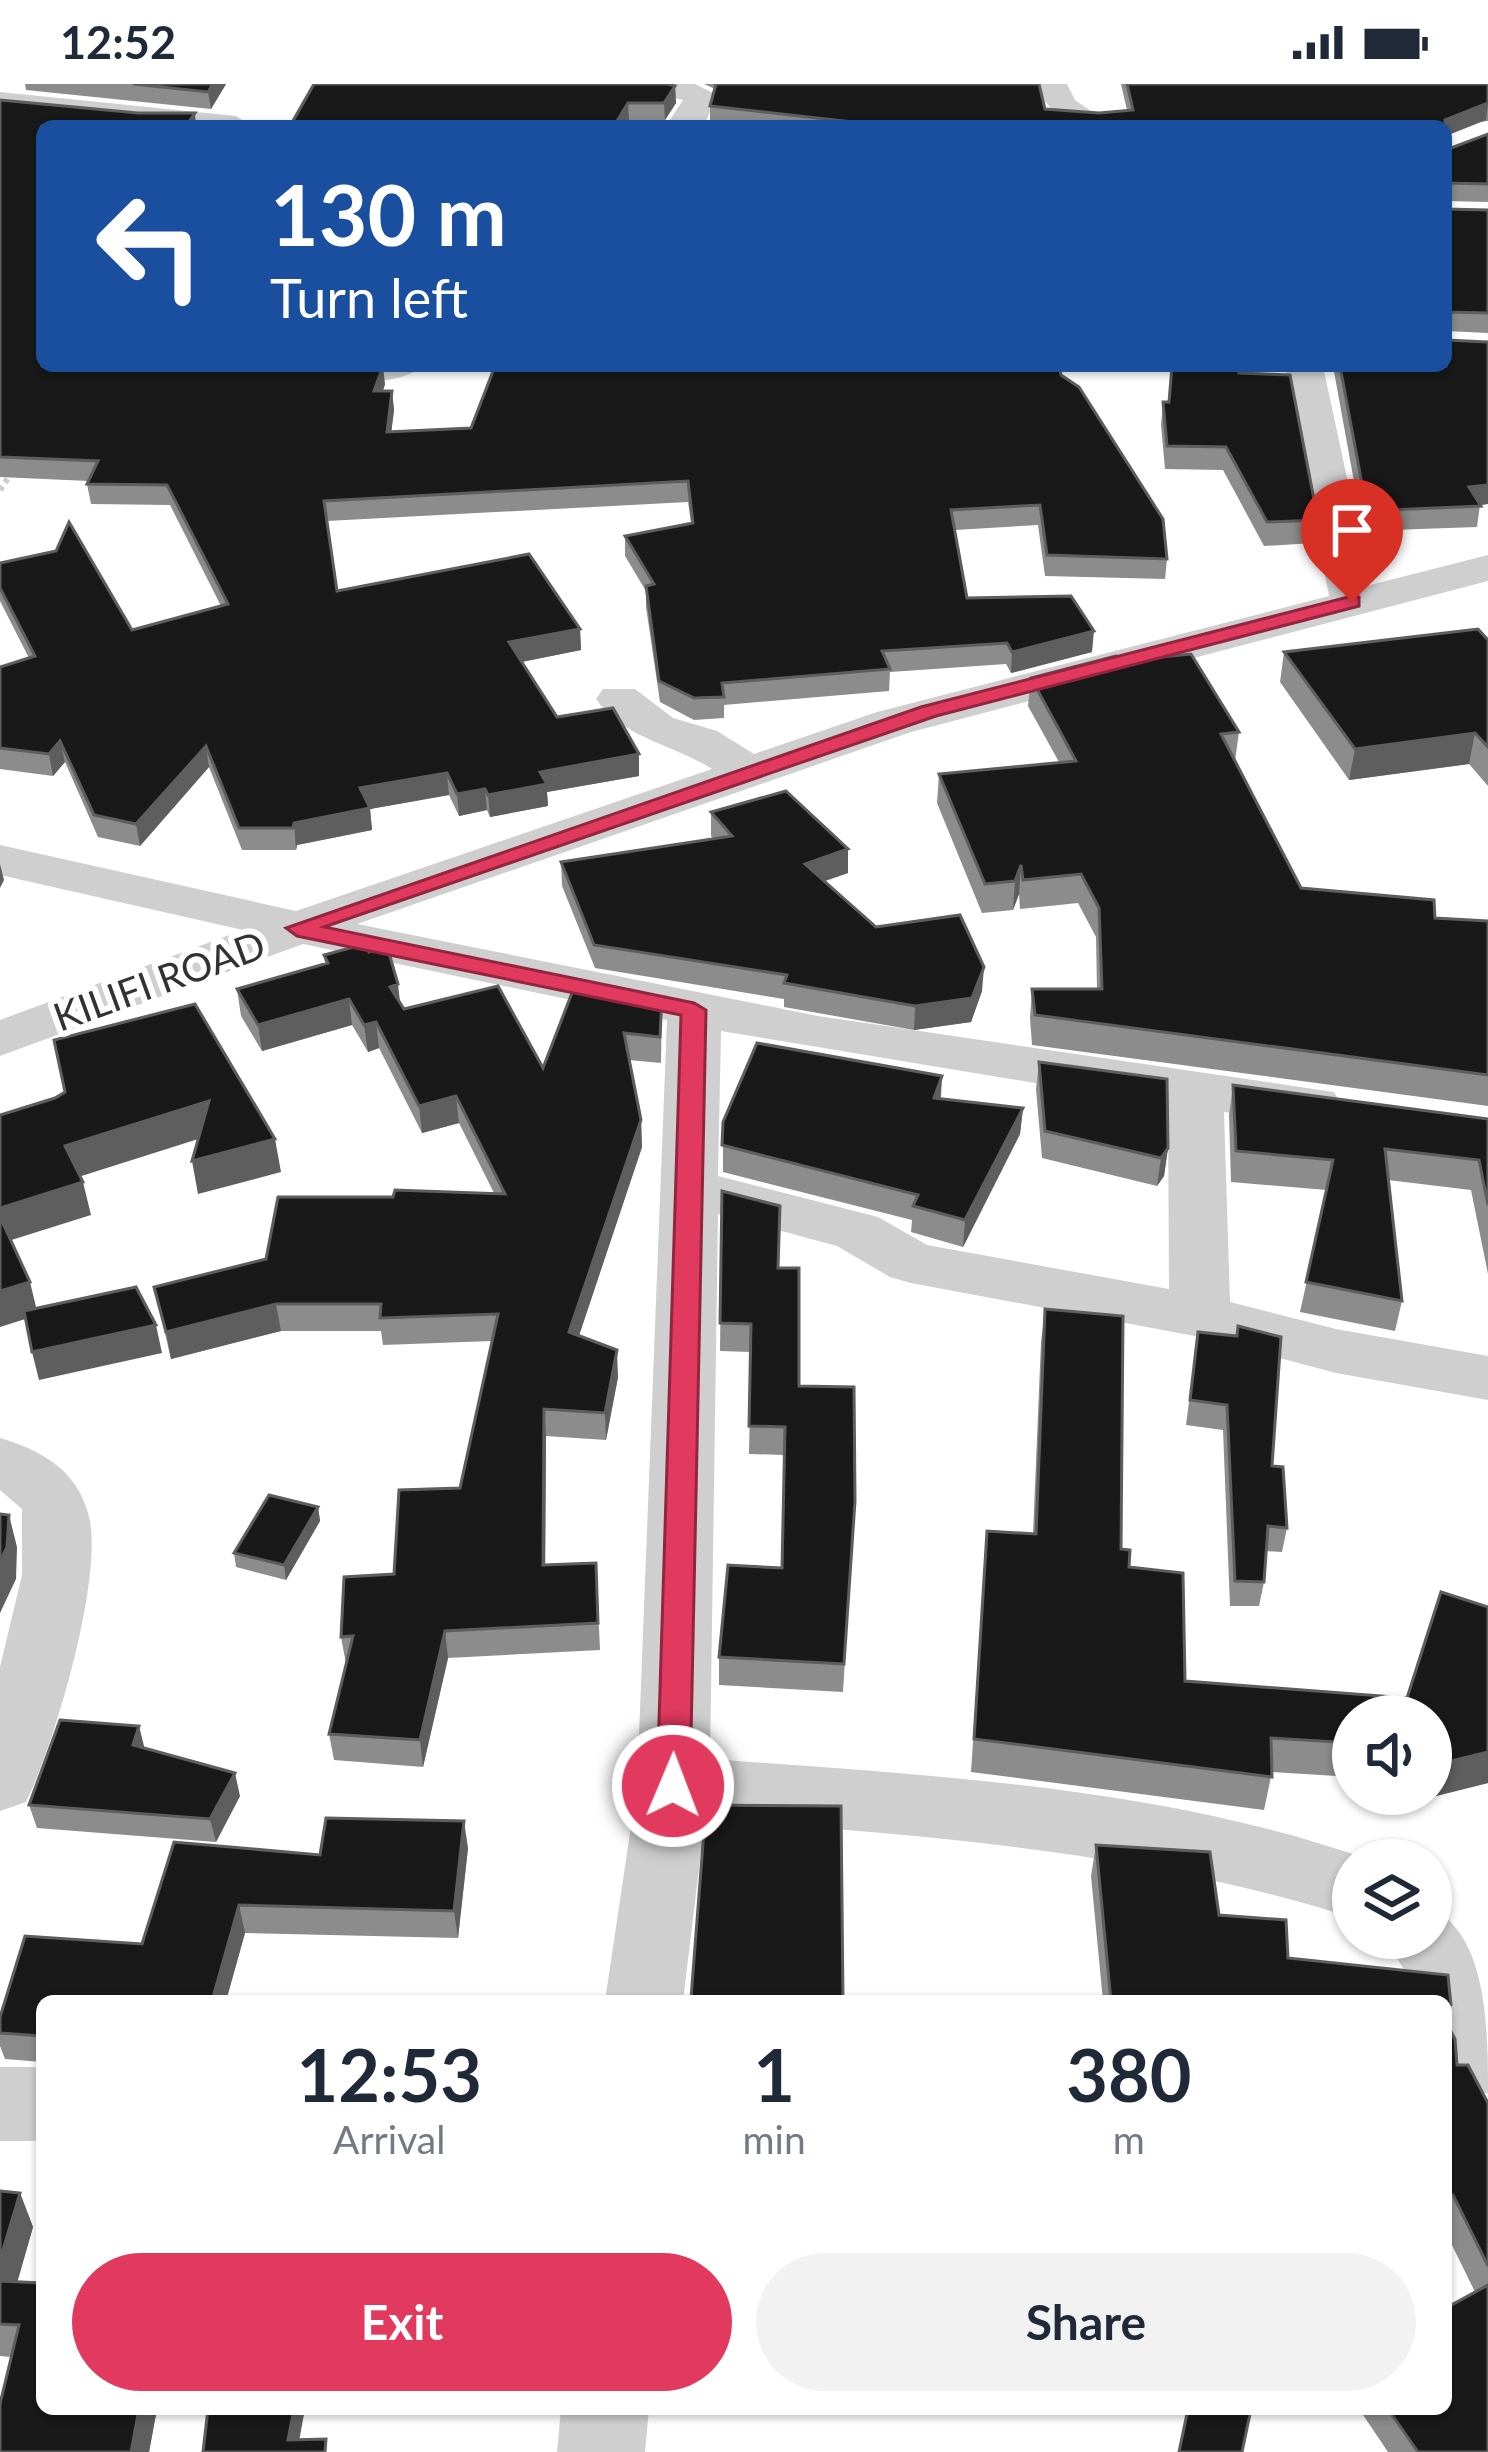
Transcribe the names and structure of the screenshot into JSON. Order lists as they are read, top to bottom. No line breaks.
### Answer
{"streets":{"street":["KILIFI ROAD"]},"page":{"status":"12:52","turn":["130 m","Turn left"],"eta":["12:53","Arrival","1","min","380","m"],"buttons":["Exit","Share"]}}
